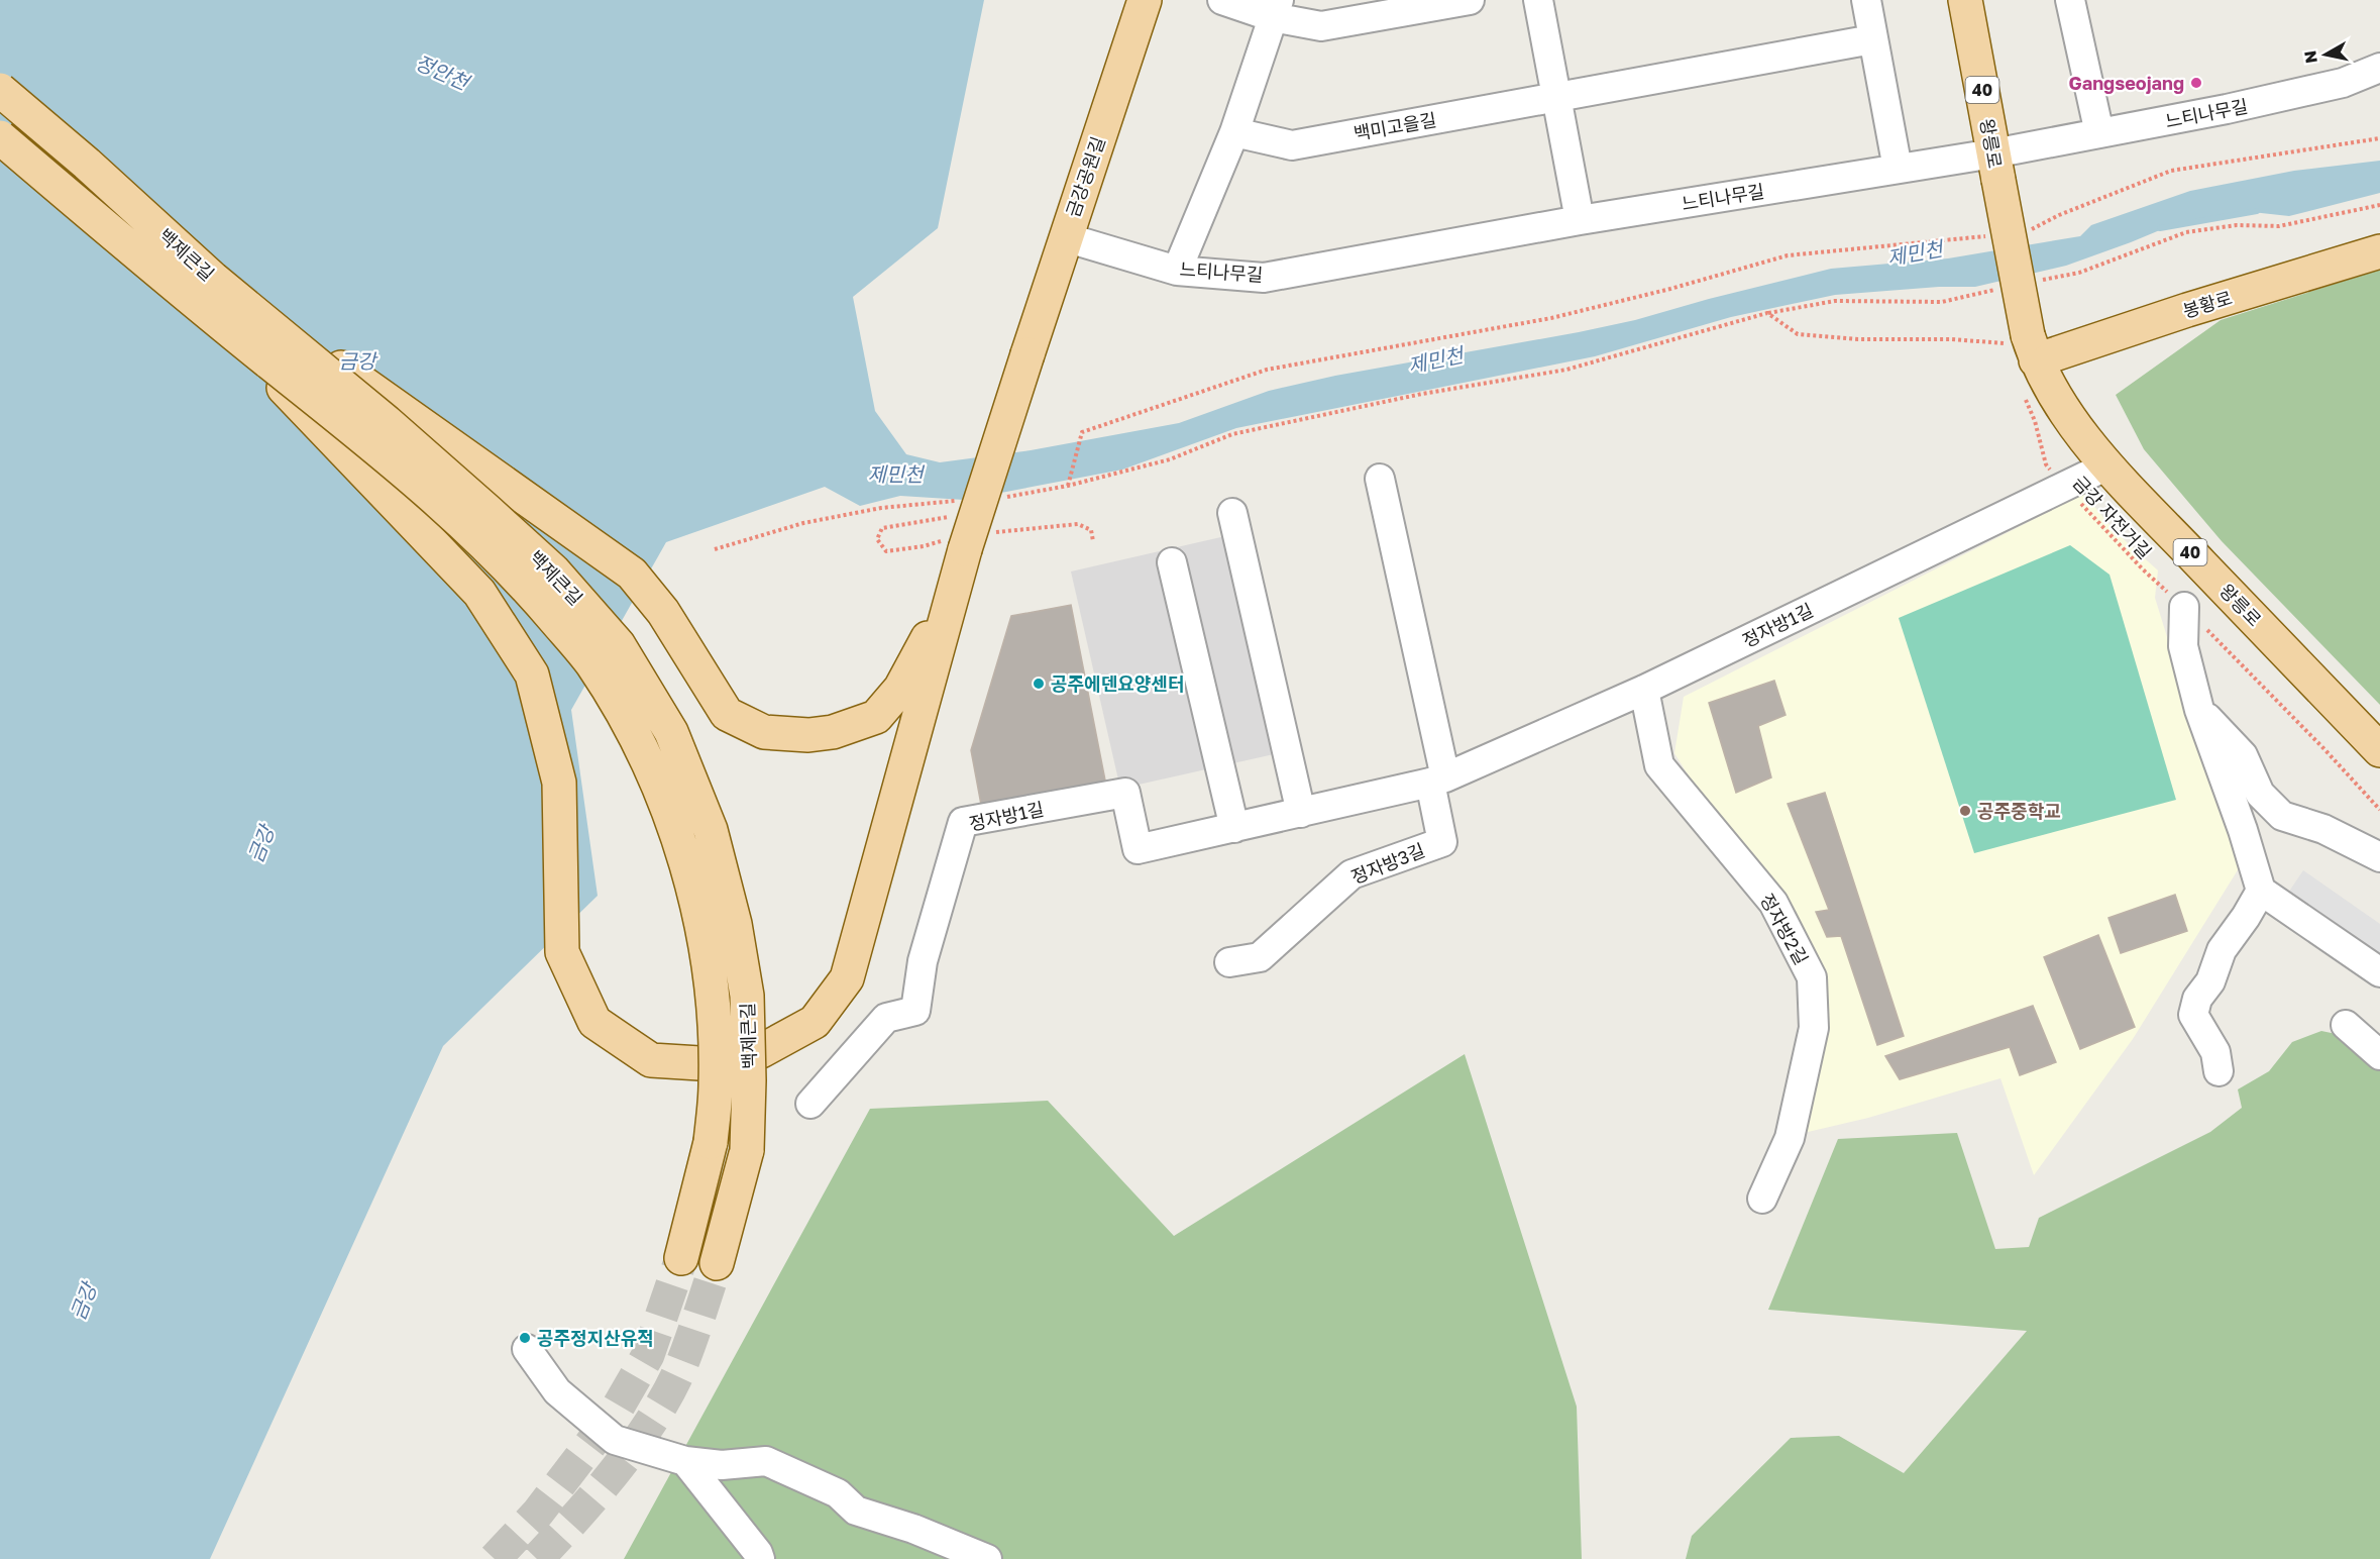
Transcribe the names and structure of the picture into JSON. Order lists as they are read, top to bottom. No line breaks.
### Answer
{"streets":{"main road":["40","왕릉로","금강공원길","백제큰길","봉황로"],"street":["느티나무길","백미고을길","정자방1길","정자방3길","정자방2길"],"path":["금강 자전거길"]},"crossings":[["40","느티나무길"],["40","왕릉로"],["40","봉황로"],["40","금강 자전거길"],["느티나무길","왕릉로"],["느티나무길","금강공원길"],["왕릉로","봉황로"],["왕릉로","금강 자전거길"],["왕릉로","정자방1길"],["봉황로","금강 자전거길"],["금강 자전거길","정자방1길"],["정자방1길","정자방3길"],["정자방1길","정자방2길"]],"water":["정안천","제민천","금강"],"places":["Gangseojang","공주에덴요양센터","공주중학교","공주정지산유적"],"north":"left"}
